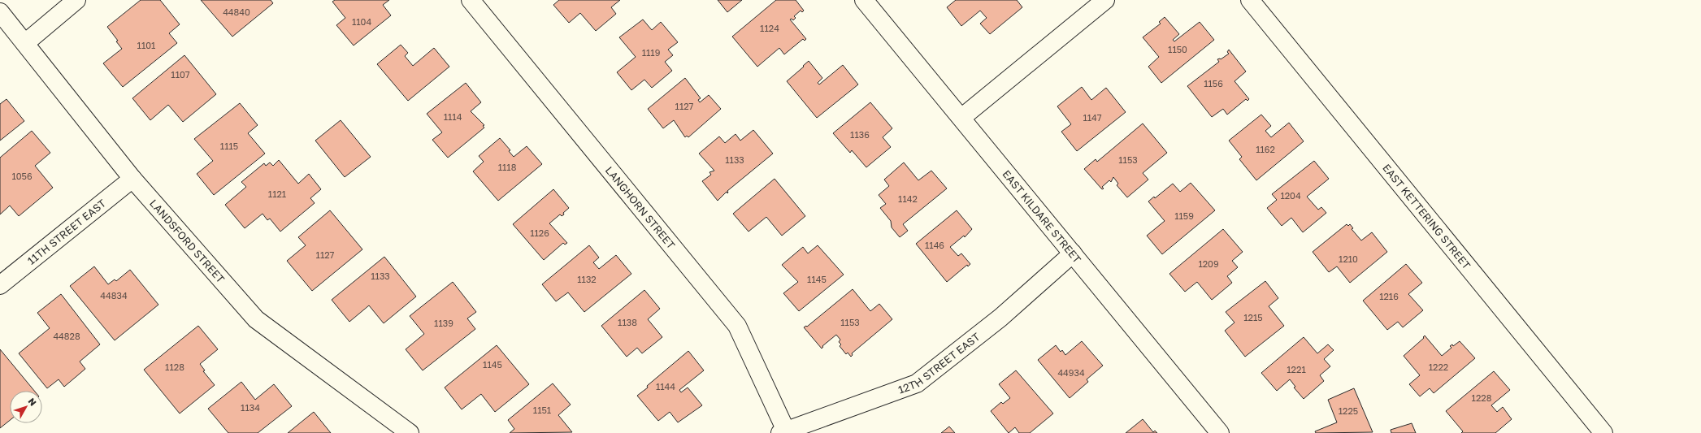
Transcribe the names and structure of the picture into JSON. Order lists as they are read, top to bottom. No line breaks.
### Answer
{"streets":{"street":["LANGHORN STREET","EAST KILDARE STREET","EAST KETTERING STREET","11TH STREET EAST","LANDSFORD STREET","12TH STREET EAST"]},"crossings":[["LANGHORN STREET","12TH STREET EAST"],["EAST KILDARE STREET","12TH STREET EAST"],["11TH STREET EAST","LANDSFORD STREET"]],"house_numbers":["44840","1104","1124","1101","1150","1119","1107","1156","1127","1114","1147","1136","1115","1162","1133","1153","1118","1056","1121","1204","1142","1159","1126","1146","1127","1210","1209","1133","1132","1145","44834","1216","1215","1138","1153","1139","44828","1145","1128","1222","1221","44934","1144","1228","1134","1151","1225"],"north":"top right"}
